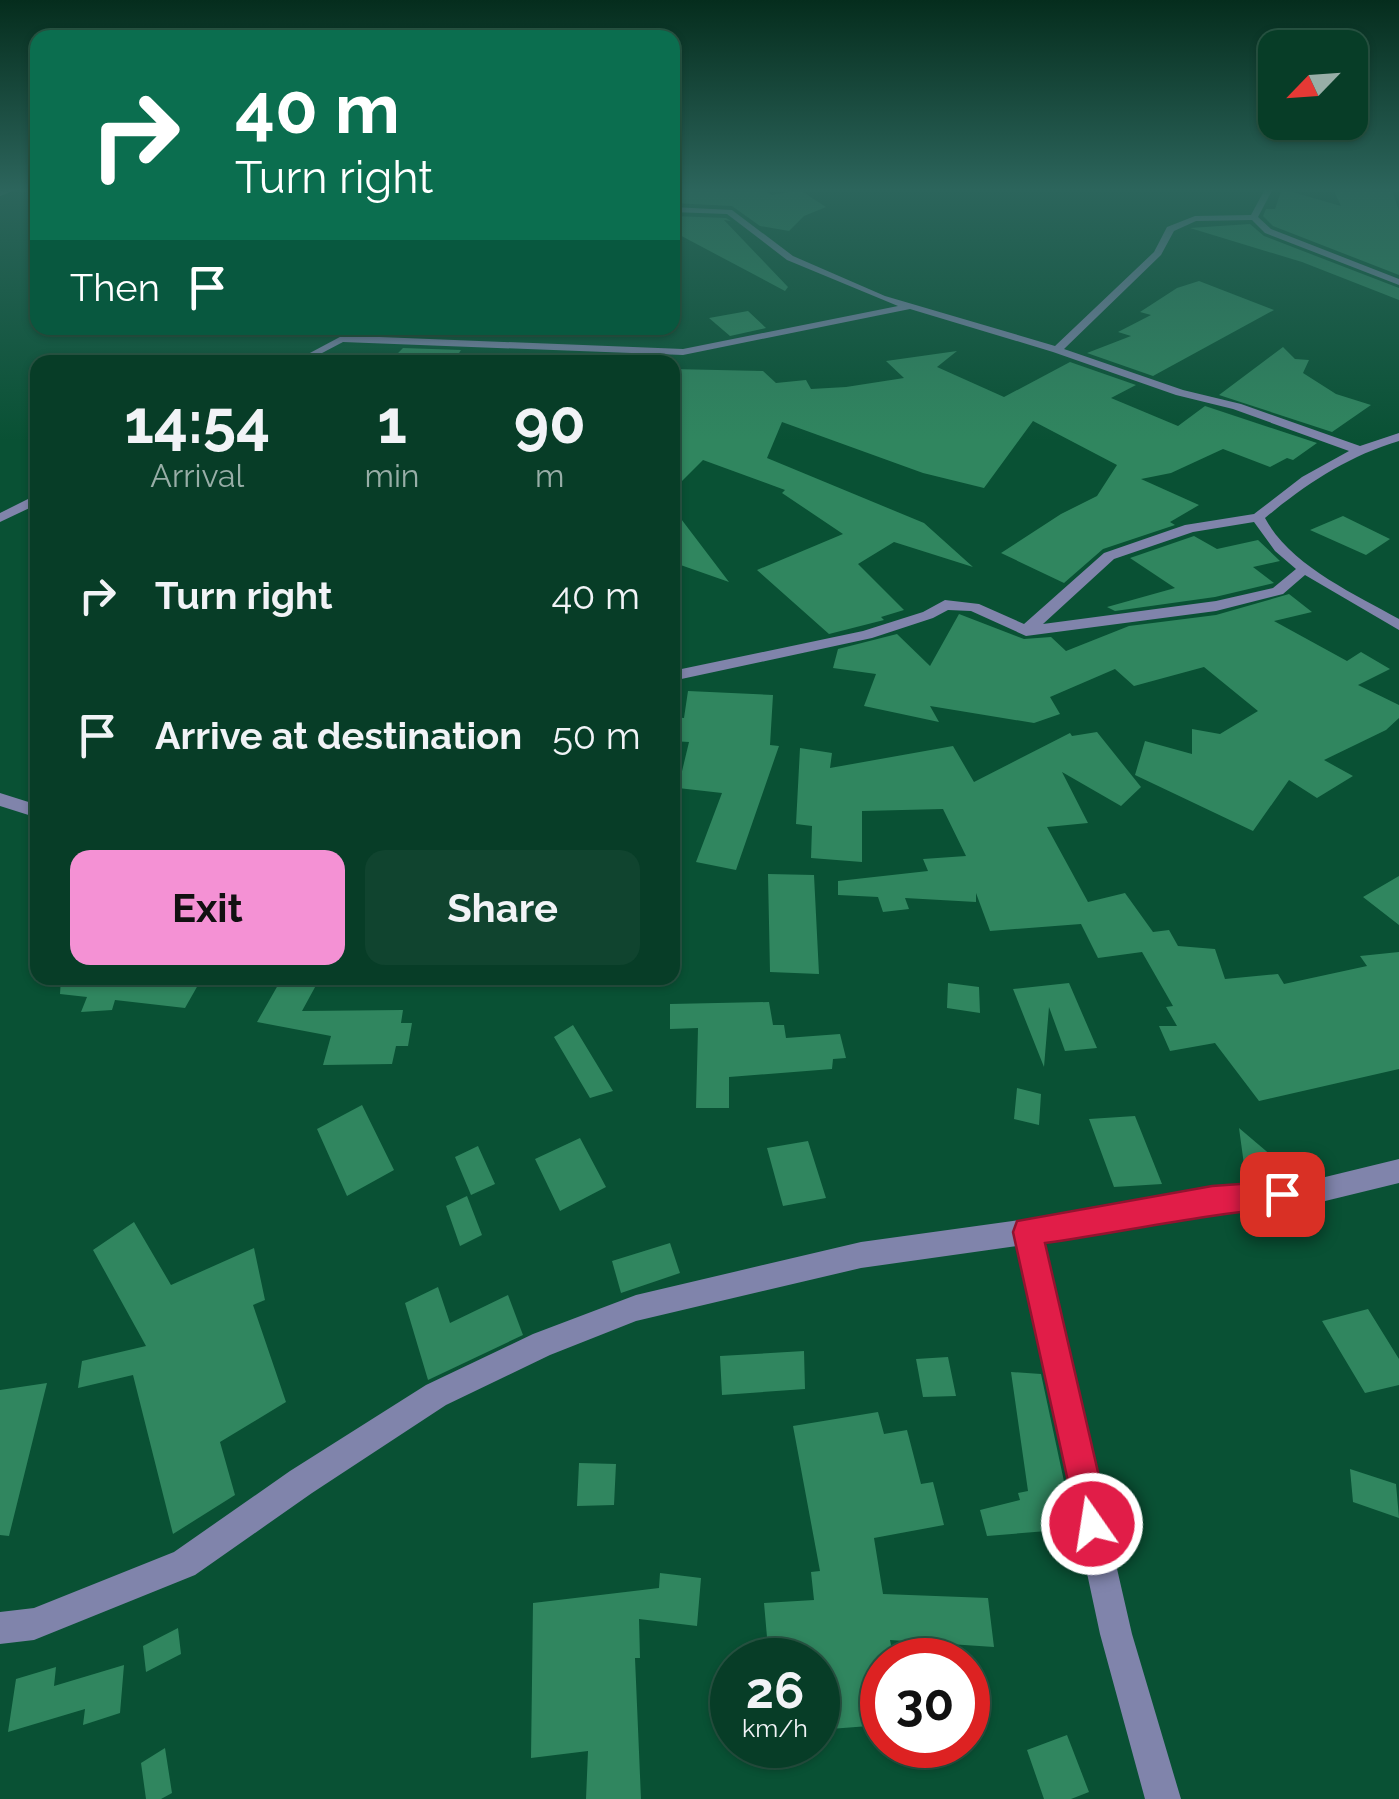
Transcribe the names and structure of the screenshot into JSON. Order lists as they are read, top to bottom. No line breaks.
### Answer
{"north":"bottom left","page":{"turn":["40 m","Turn right"],"then":"Then","eta":["14:54","Arrival","1","min","90","m"],"list":[{"name":"Turn right","value":"40 m"},{"name":"Arrive at destination","value":"50 m"}],"buttons":["Exit","Share"],"speed":"26 km/h","limit":"30"}}
